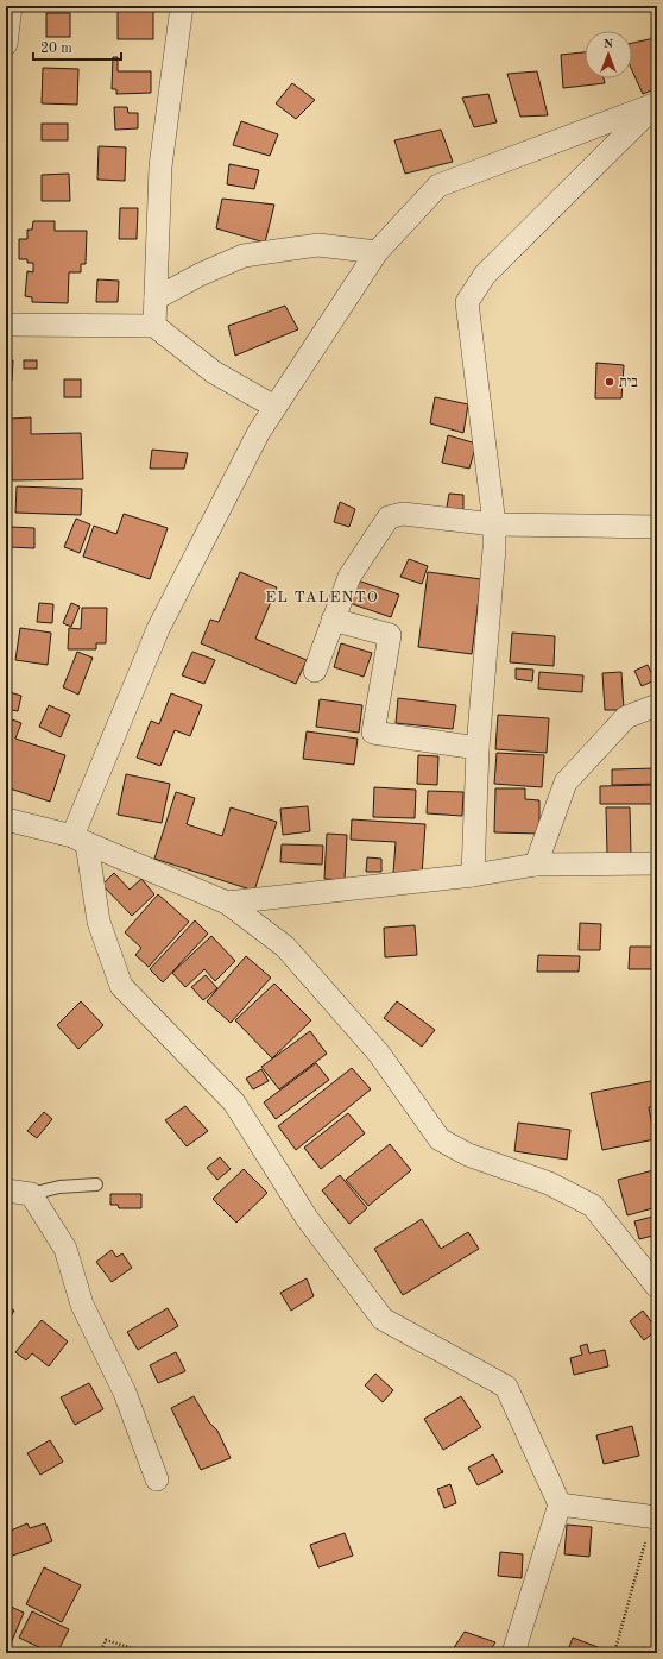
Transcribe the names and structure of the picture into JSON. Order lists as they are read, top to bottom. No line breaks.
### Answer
{"districts":["EL TALENTO"],"places":["בית"],"scale_bar":"20 m","north":"top"}
